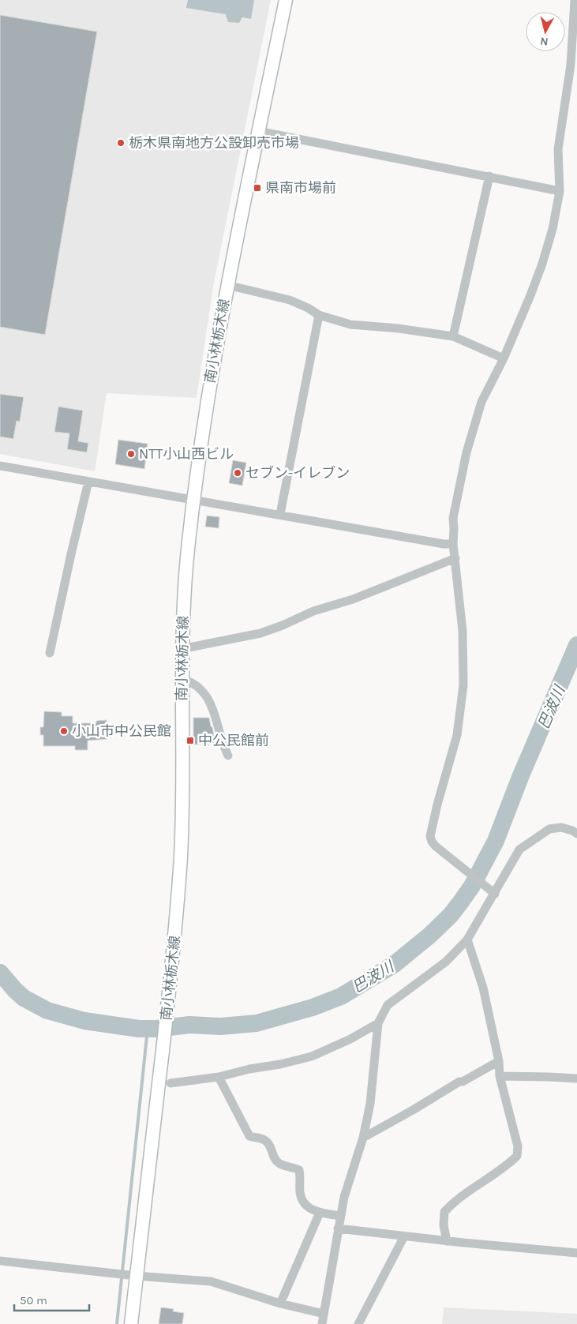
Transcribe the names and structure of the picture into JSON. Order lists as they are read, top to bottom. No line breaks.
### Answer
{"streets":{"main road":["南小林栃木線"]},"water":["巴波川"],"places":{"other":["栃木県南地方公設卸売市場","NTT小山西ビル","セブン-イレブン","小山市中公民館"],"transit":["県南市場前","中公民館前"]},"scale_bar":"50 m","north":"bottom"}
